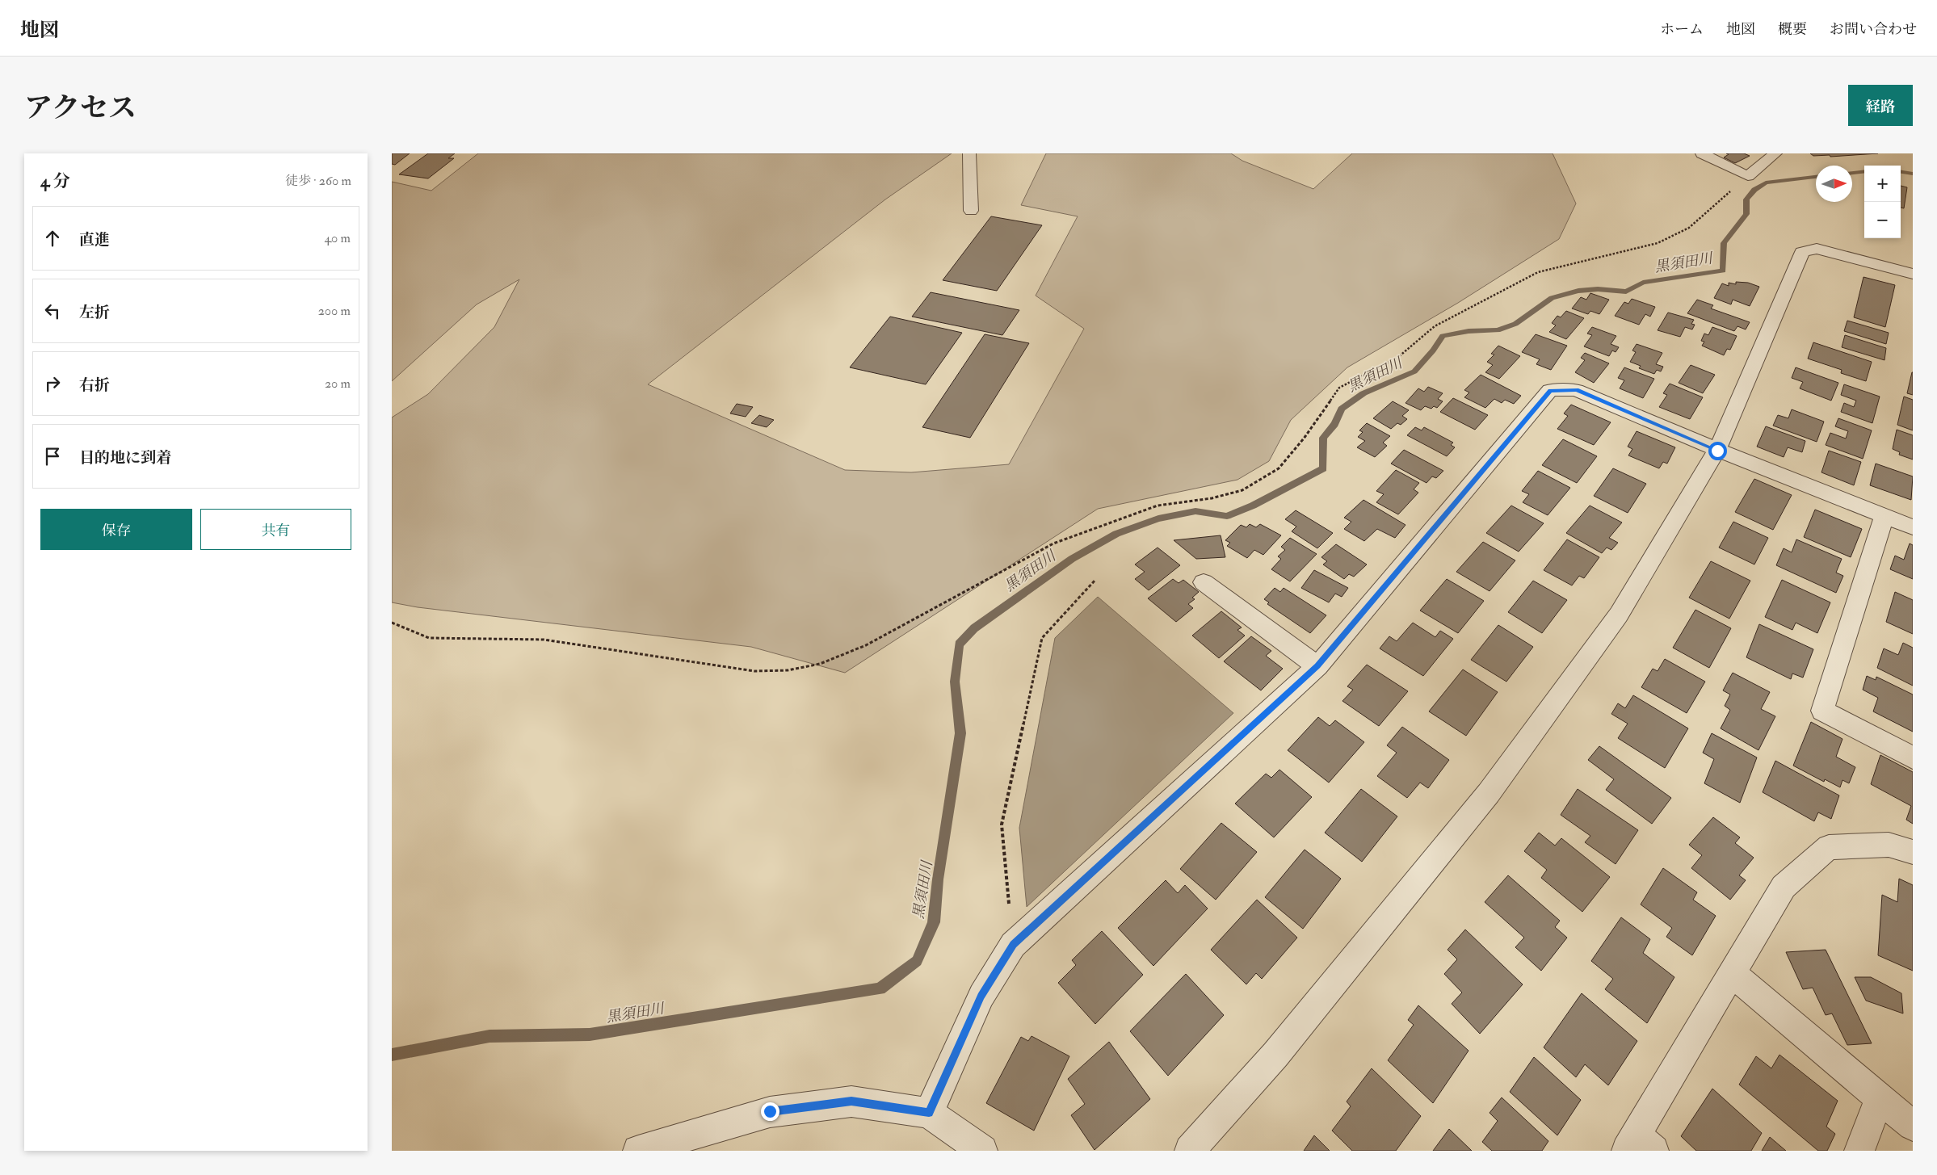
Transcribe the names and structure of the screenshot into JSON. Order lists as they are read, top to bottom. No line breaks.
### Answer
{"water":["黒須田川"],"north":"right","page":{"header":"地図","nav":["ホーム","地図","概要","お問い合わせ"],"title":"アクセス","buttons":["経路",["保存","共有"]],"heading":["4 分","徒歩 · 260 m"],"map_buttons":["+","−"],"list":[["直進","40 m"],["左折","200 m"],["右折","20 m"],"目的地に到着"]}}
